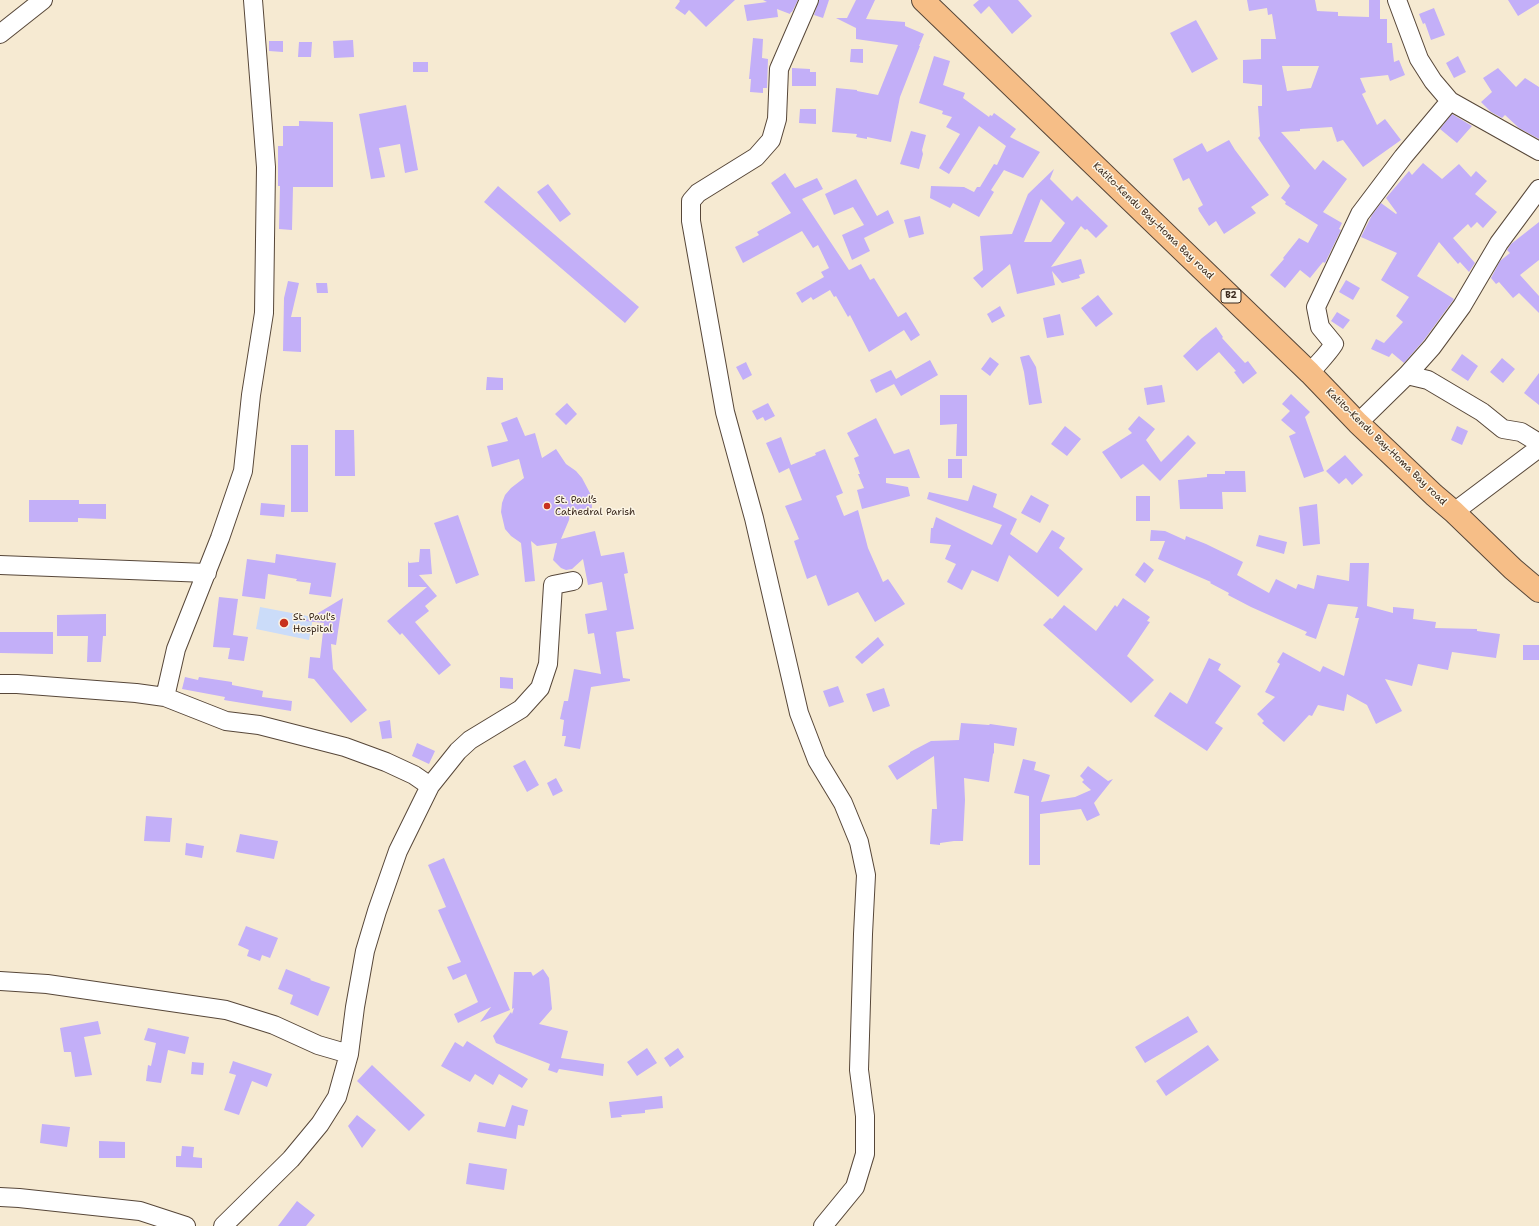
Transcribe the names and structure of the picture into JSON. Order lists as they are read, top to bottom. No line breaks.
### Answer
{"streets":{"highway":["Katito-Kendu Bay-Homa Bay road","B2"]},"places":["St. Paul’s Cathedral Parish","St. Paul's Hospital"]}
